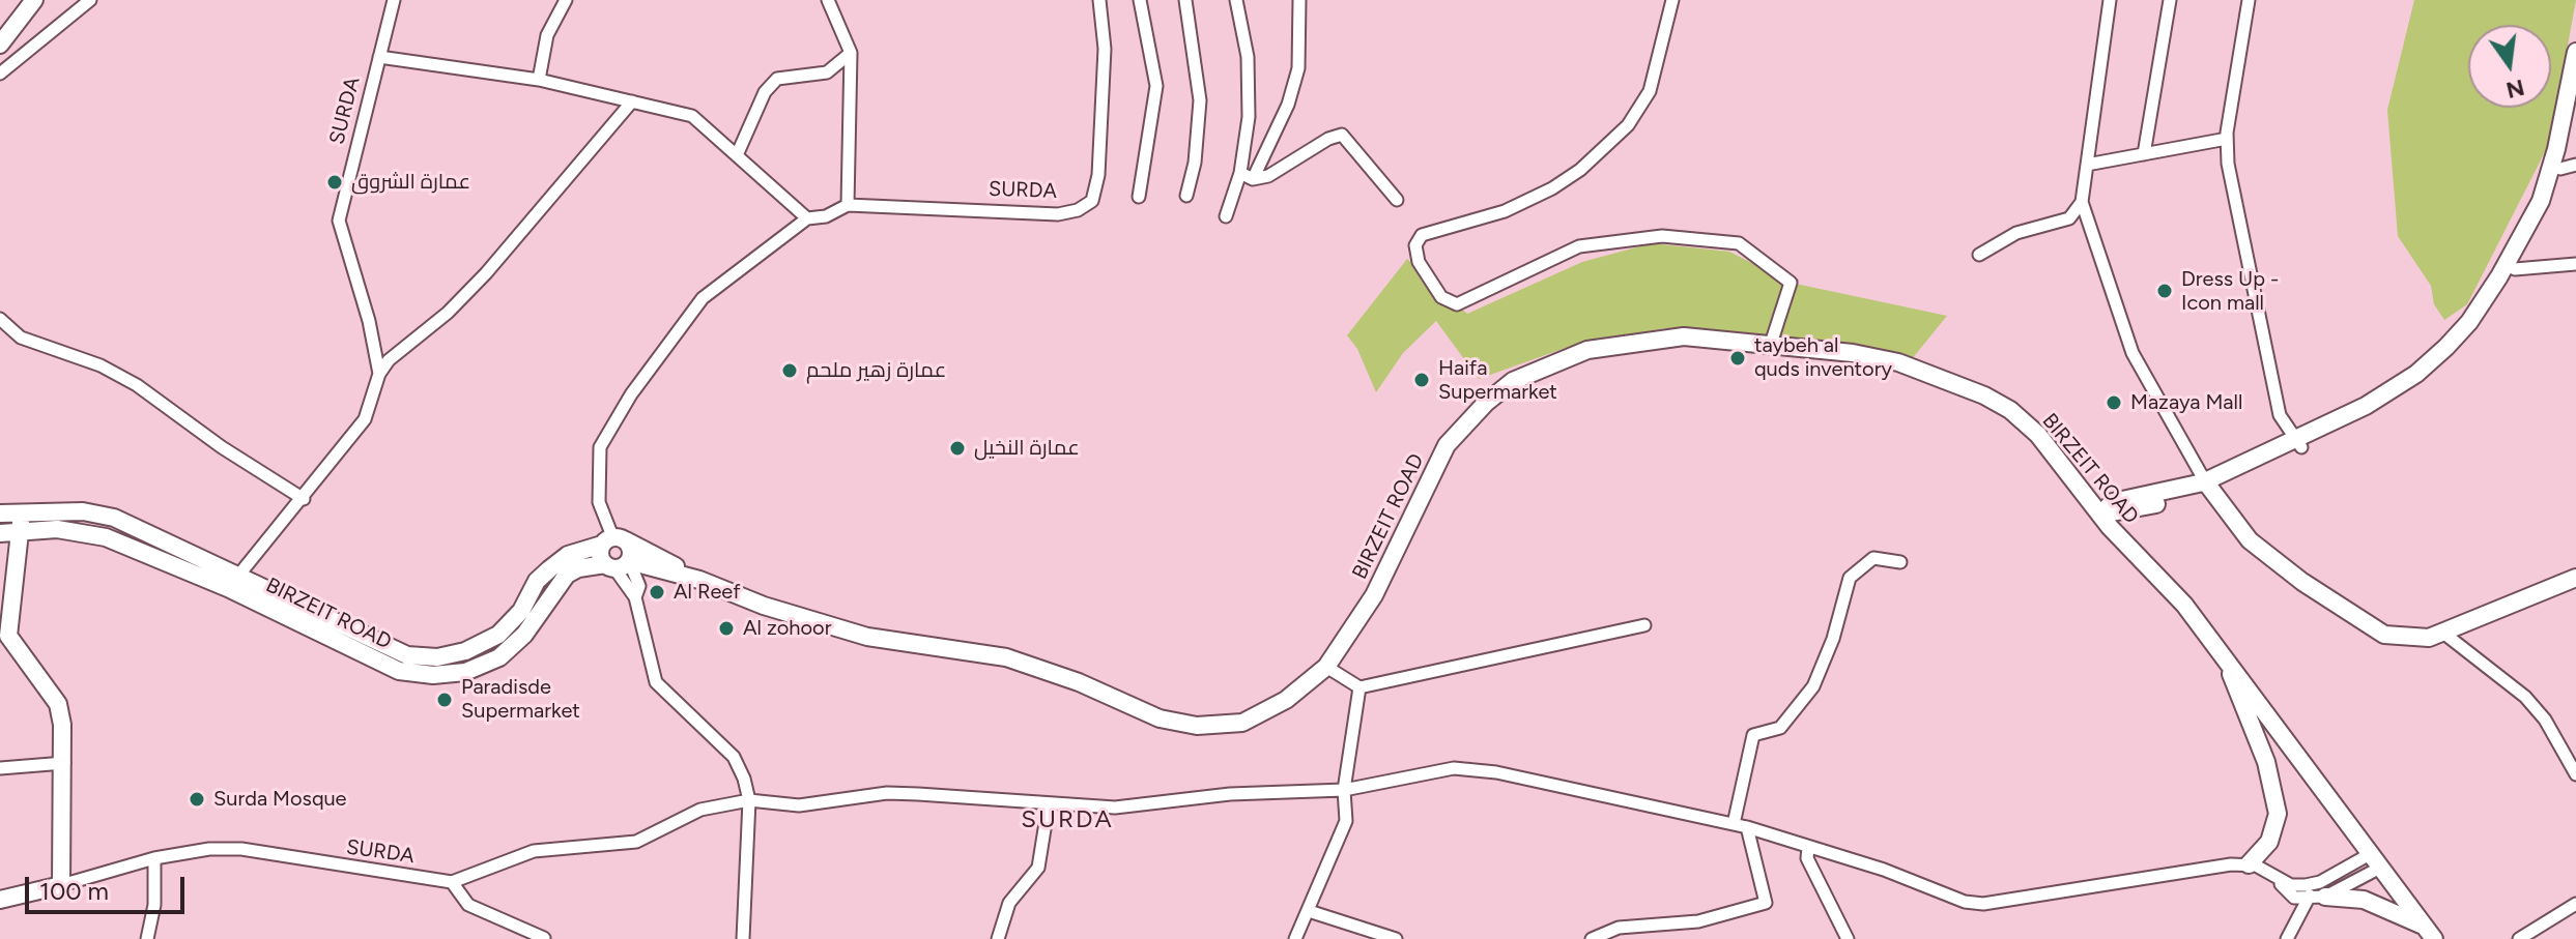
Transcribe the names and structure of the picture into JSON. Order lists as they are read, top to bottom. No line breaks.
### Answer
{"streets":{"main road":["SURDA","BIRZEIT ROAD"]},"crossings":[["SURDA","BIRZEIT ROAD"]],"districts":["SURDA"],"places":["عمارة الشروق","Dress Up - Icon mall","taybeh al quds inventory","عمارة زهير ملحم","Haifa Supermarket","Mazaya Mall","عمارة النخيل","Al Reef","Al zohoor","Paradisde Supermarket","Surda Mosque"],"scale_bar":"100 m","north":"bottom"}
